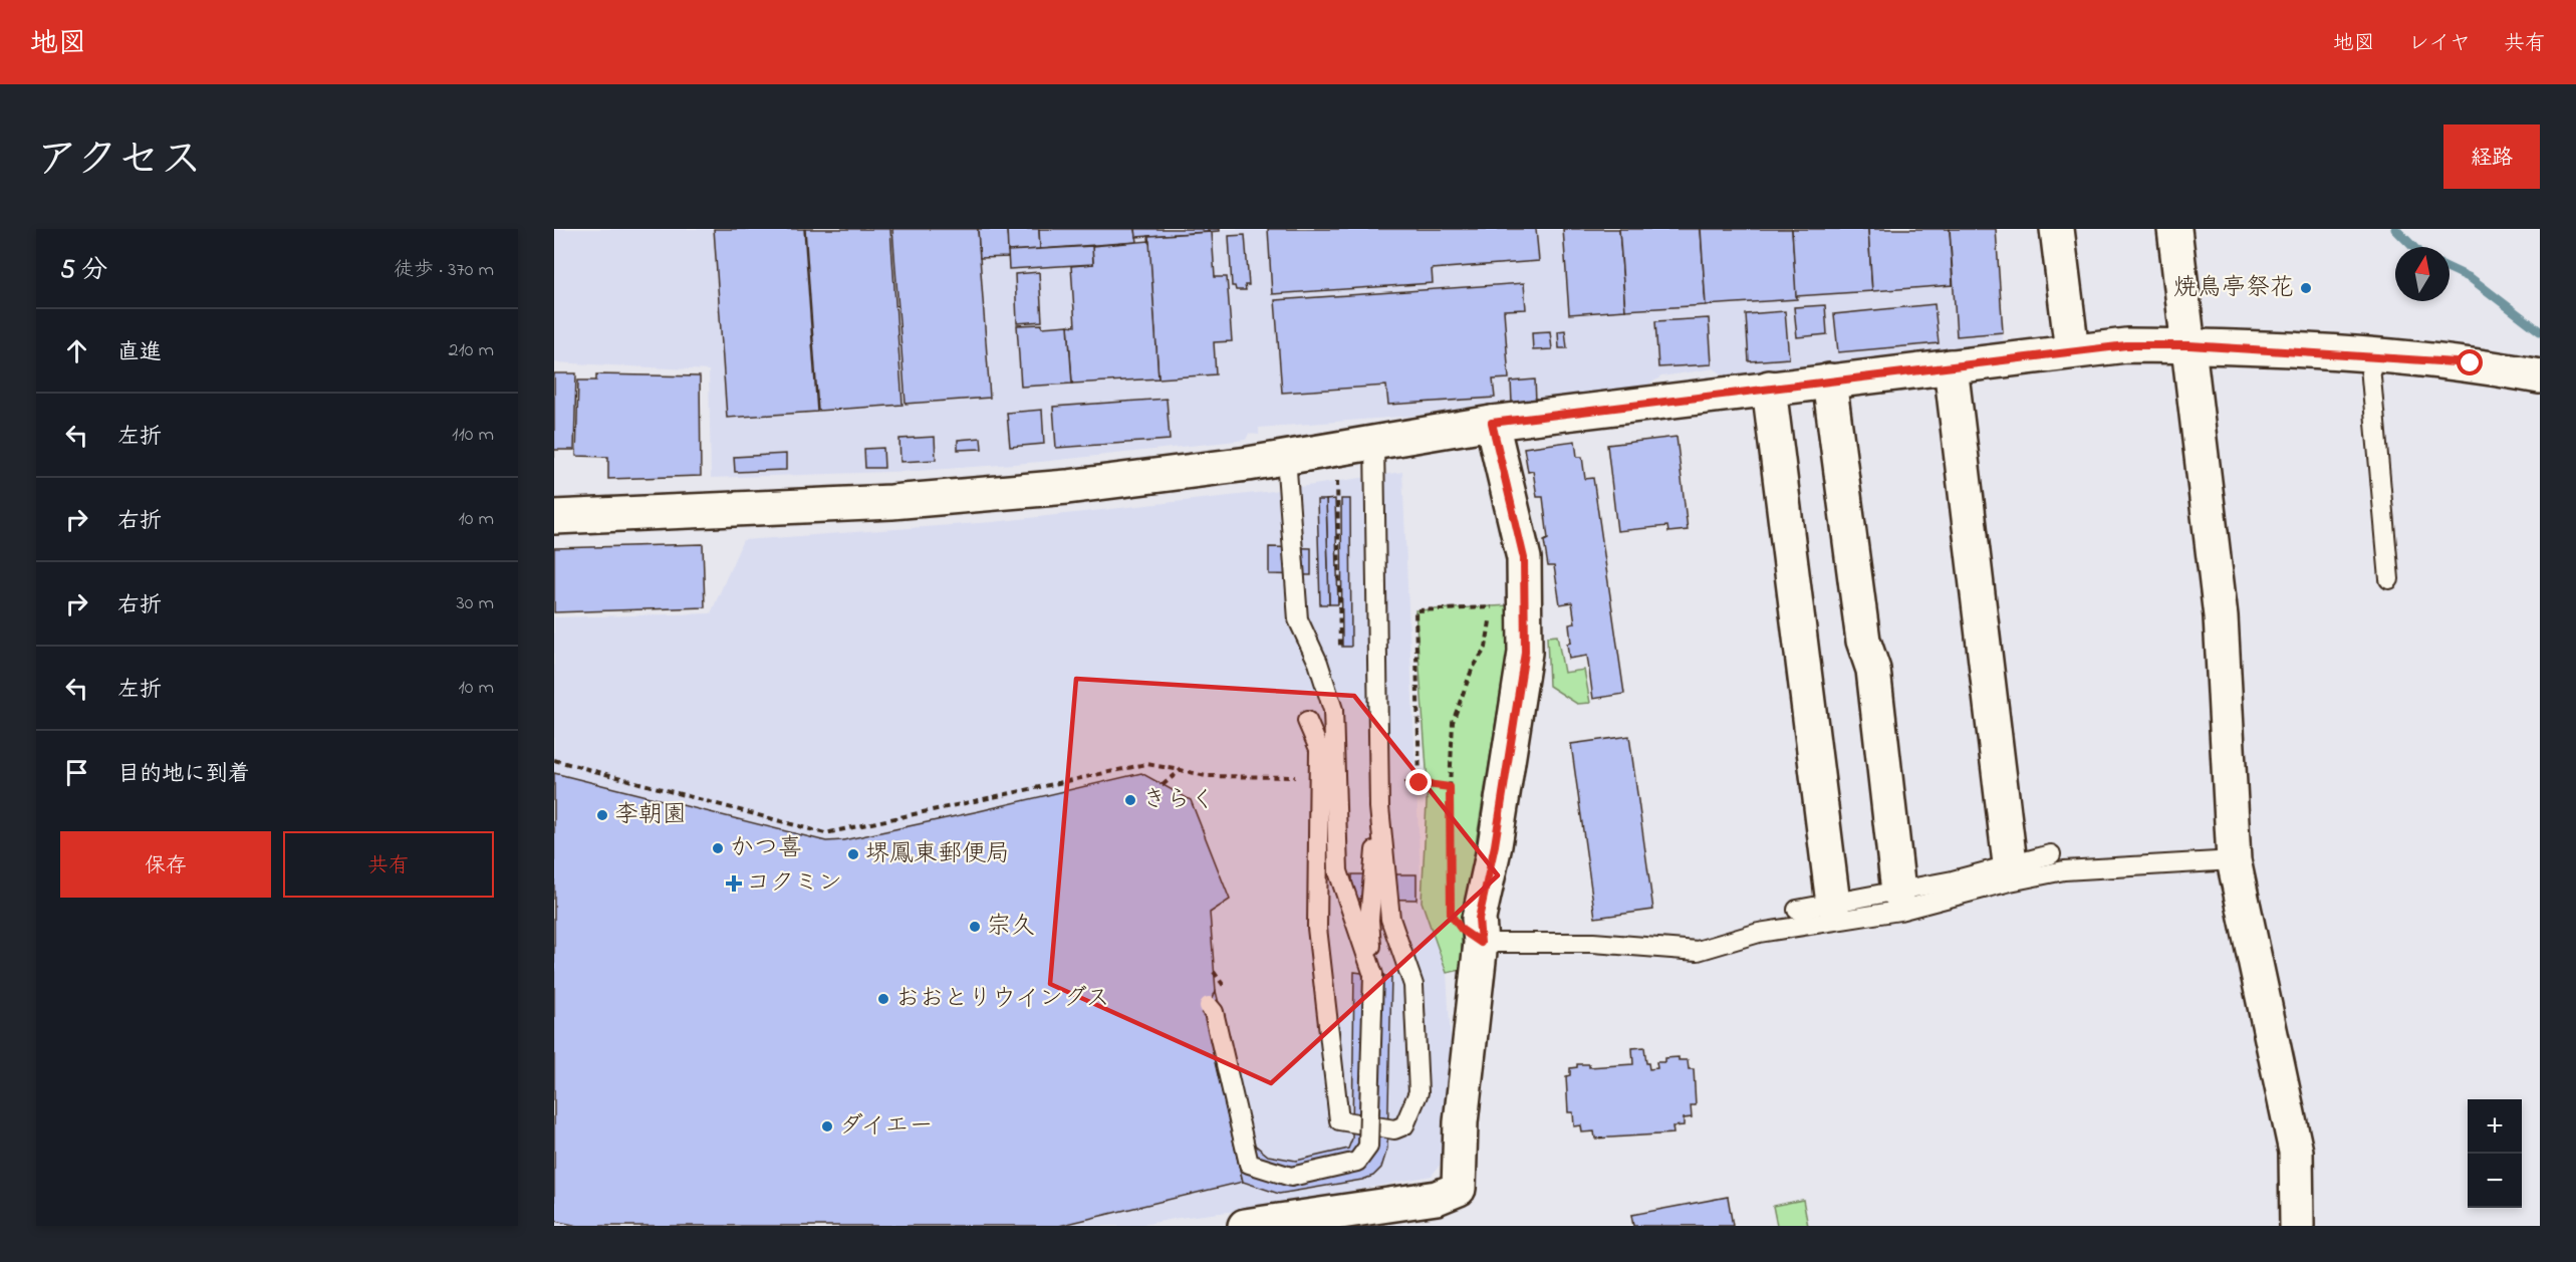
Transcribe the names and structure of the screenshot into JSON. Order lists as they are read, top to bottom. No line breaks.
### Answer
{"places":{"other":["焼鳥亭祭花","きらく","李朝園","かつ喜","堺鳳東郵便局","宗久","おおとりウイングス","ダイエー"],"health":["コクミン"]},"north":"top","page":{"header":"地図","nav":["地図","レイヤ","共有"],"title":"アクセス","buttons":["経路",["保存","共有"]],"heading":["5 分","徒歩 · 370 m"],"list":[["直進","210 m"],["左折","110 m"],["右折","10 m"],["右折","30 m"],["左折","10 m"],"目的地に到着"],"map_buttons":["+","−"]}}
